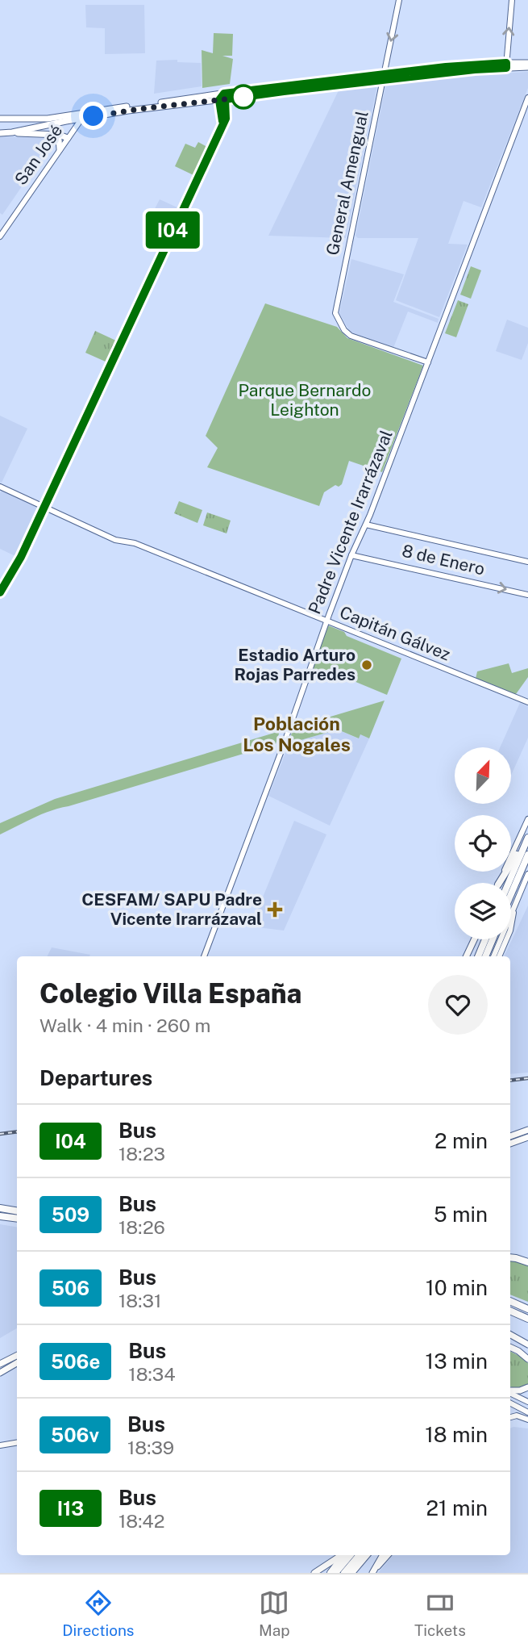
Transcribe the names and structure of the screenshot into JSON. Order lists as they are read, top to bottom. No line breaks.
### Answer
{"streets":{"street":["San José","General Amengual","Padre Vicente Irarrázaval","8 de Enero","Capitán Gálvez"]},"crossings":[["General Amengual","Padre Vicente Irarrázaval"],["Padre Vicente Irarrázaval","8 de Enero"],["Padre Vicente Irarrázaval","Capitán Gálvez"]],"districts":["Población Los Nogales"],"parks":["Parque Bernardo Leighton"],"places":{"other":["Estadio Arturo Rojas Parredes"],"health":["CESFAM/ SAPU Padre Vicente Irarrázaval"]},"lines":["bus line I04"],"north":"top right","page":{"on_map":"I04","heading":[["Colegio Villa España","Walk · 4 min · 260 m"],"Departures"],"list":[{"mark":"I04","name":"Bus","note":"18:23","value":"2 min"},{"mark":"509","name":"Bus","note":"18:26","value":"5 min"},{"mark":"506","name":"Bus","note":"18:31","value":"10 min"},{"mark":"506e","name":"Bus","note":"18:34","value":"13 min"},{"mark":"506v","name":"Bus","note":"18:39","value":"18 min"},{"mark":"I13","name":"Bus","note":"18:42","value":"21 min"}],"tabs":["Directions","Map","Tickets"]}}
